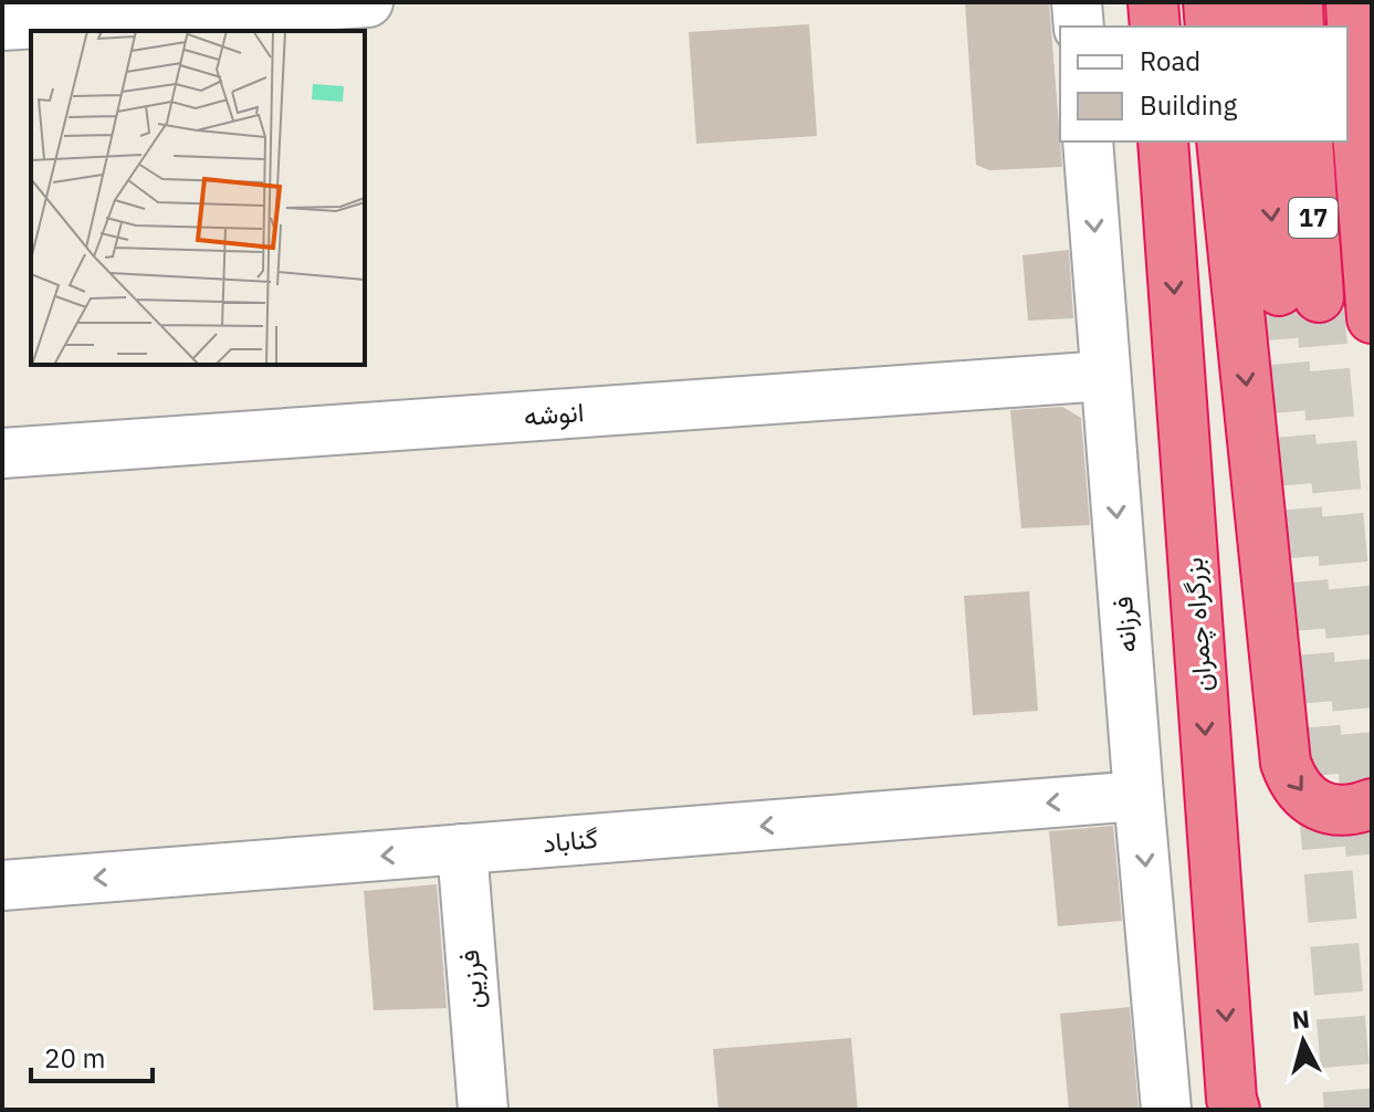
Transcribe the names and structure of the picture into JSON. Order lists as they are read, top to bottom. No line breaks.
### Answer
{"streets":{"highway":["17","بزرگراه چمران"],"street":["انوشه","فرزانه","گناباد","فرزین"]},"crossings":[["انوشه","فرزانه"],["فرزانه","گناباد"],["گناباد","فرزین"]],"one_way":["فرزانه","گناباد"],"legend":["Road","Building"],"scale_bar":"20 m","north":"top"}
